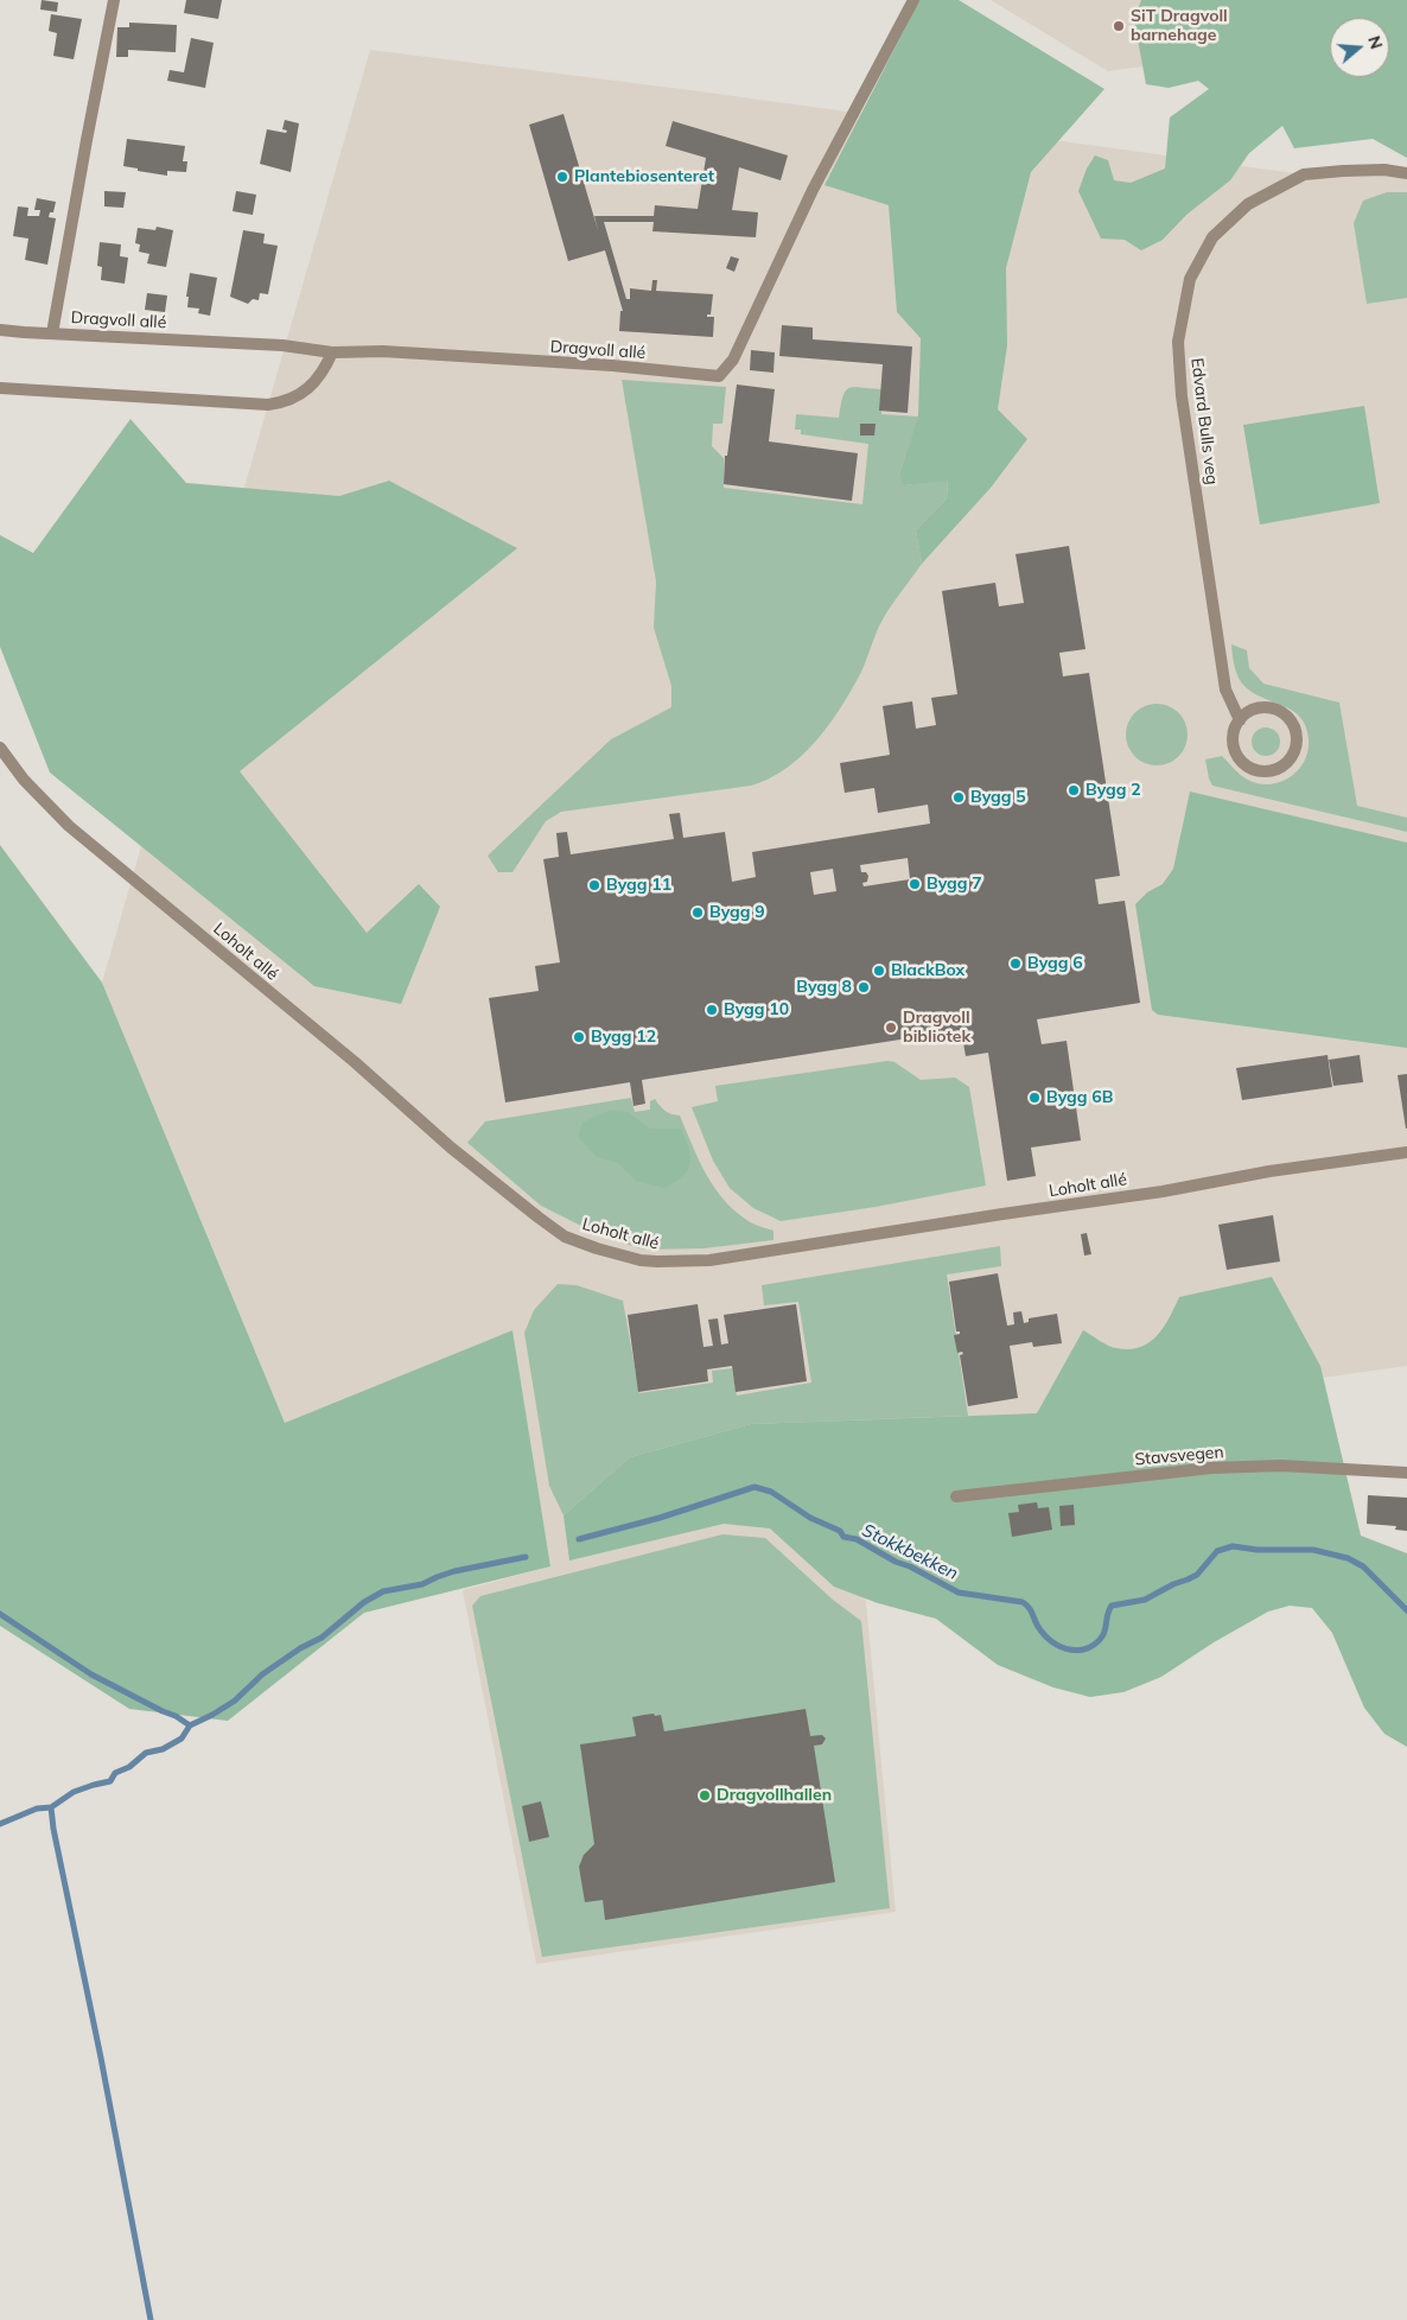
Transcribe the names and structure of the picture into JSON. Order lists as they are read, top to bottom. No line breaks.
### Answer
{"streets":{"street":["Dragvoll allé","Edvard Bulls veg","Loholt allé","Stavsvegen"]},"water":["Stokkbekken"],"places":["SiT Dragvoll barnehage","Plantebiosenteret","Bygg 2","Bygg 5","Bygg 7","Bygg 11","Bygg 9","Bygg 6","BlackBox","Bygg 8","Bygg 10","Dragvoll bibliotek","Bygg 12","Bygg 6B","Dragvollhallen"],"north":"right"}
